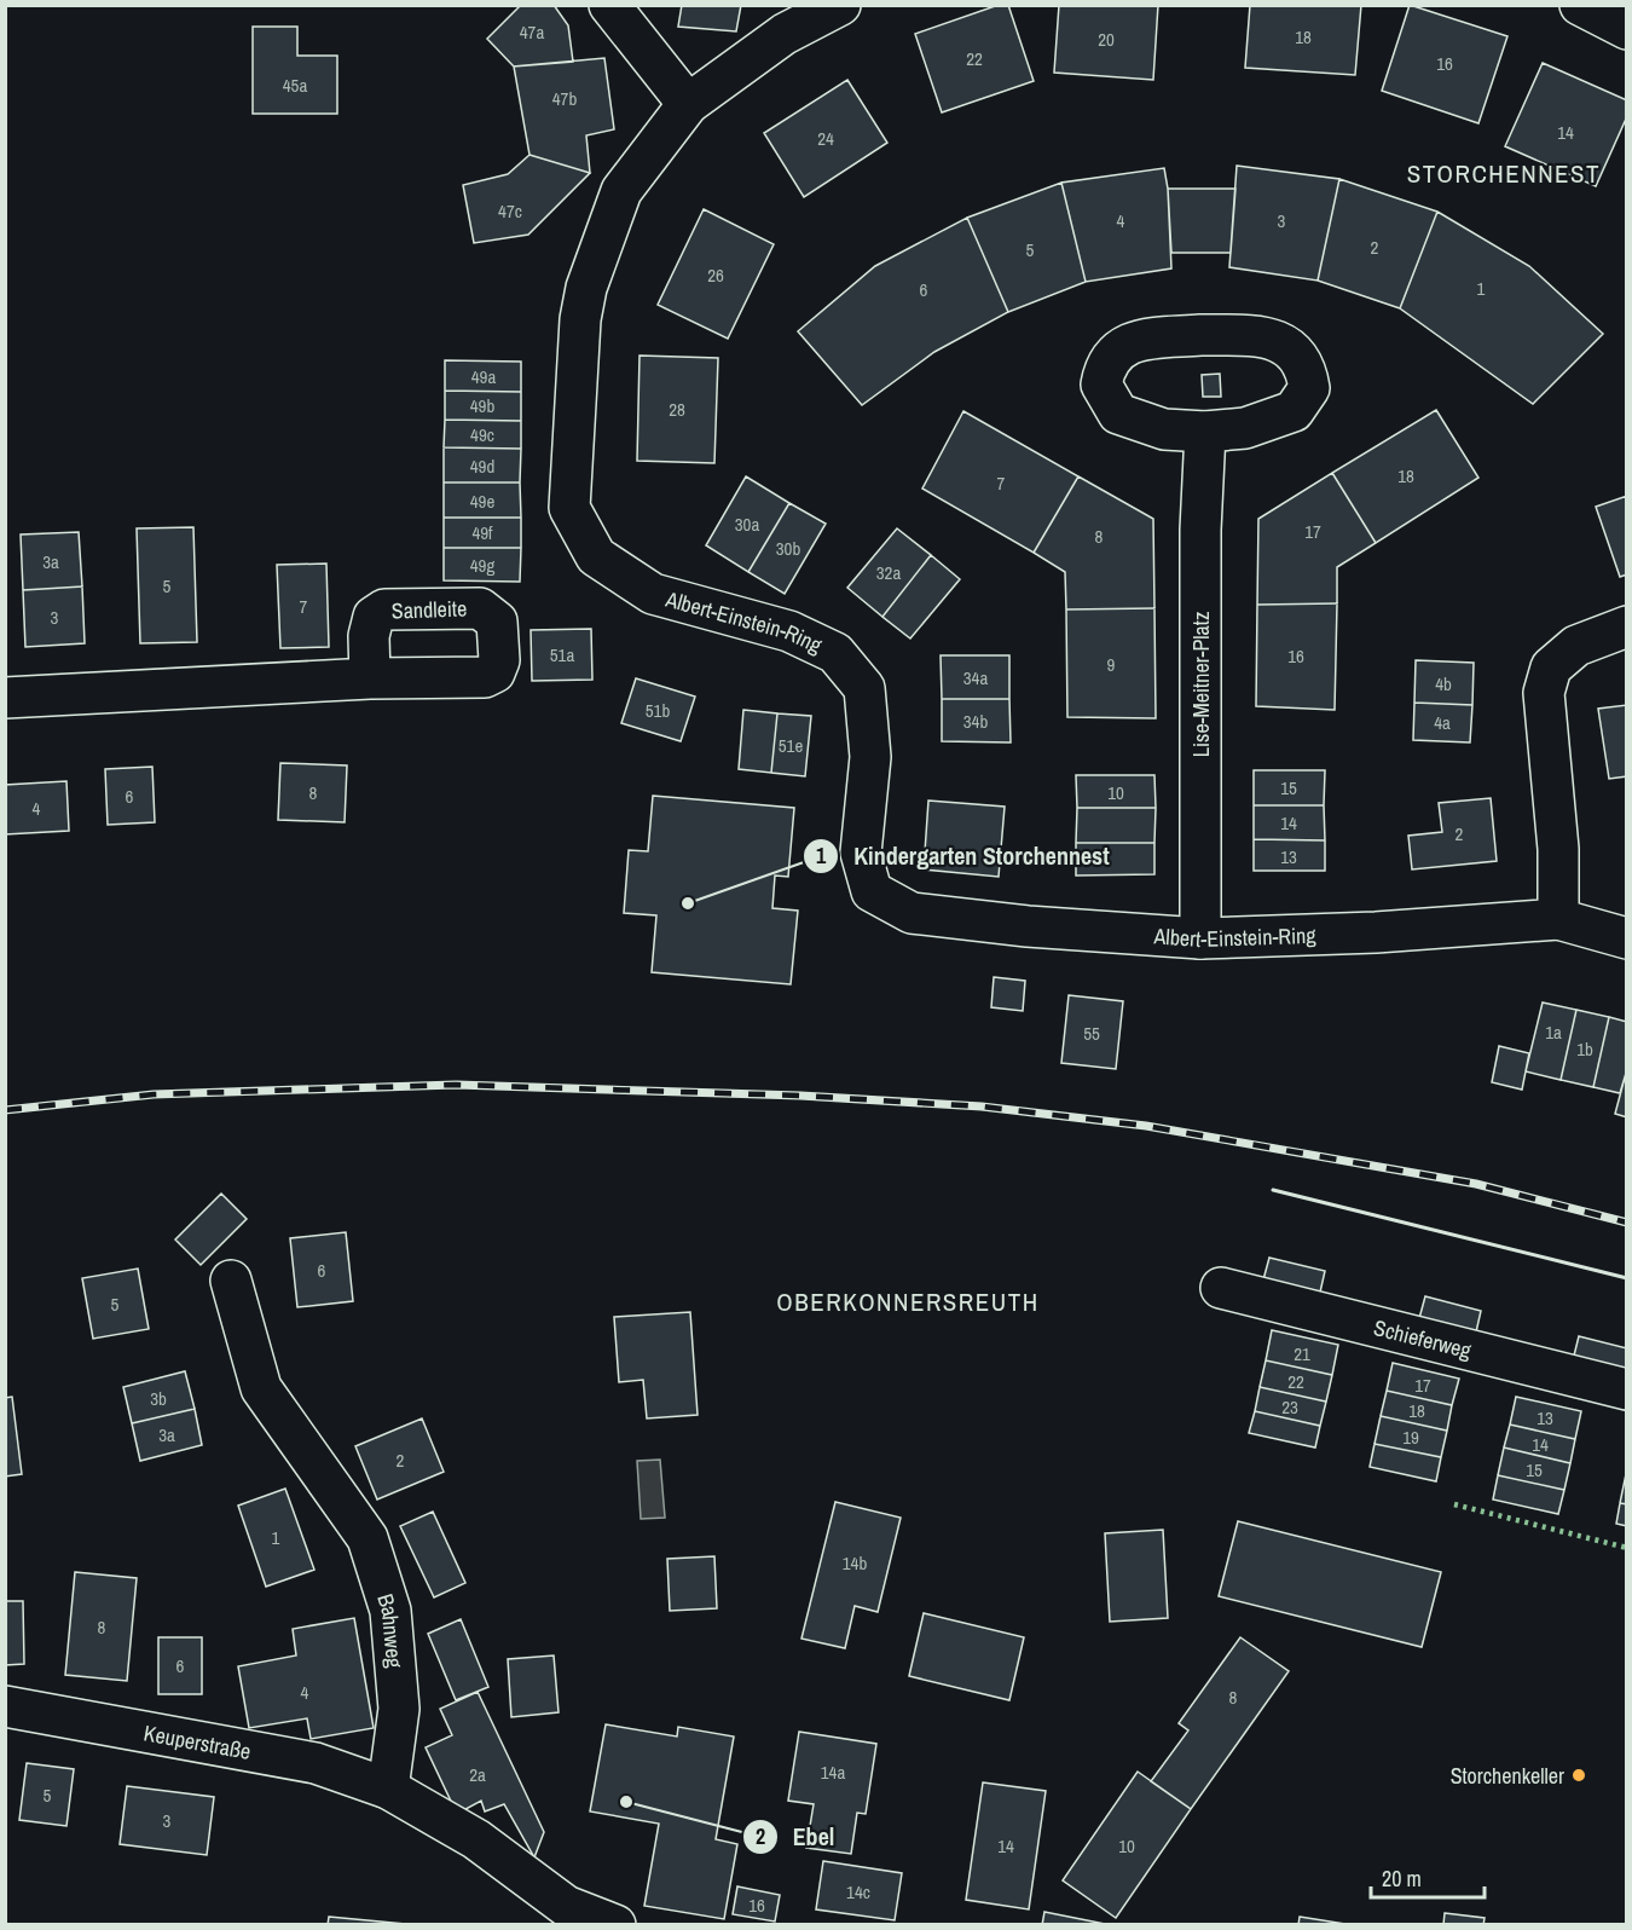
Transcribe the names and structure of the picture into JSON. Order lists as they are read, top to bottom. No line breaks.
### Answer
{"streets":{"street":["Albert-Einstein-Ring","Lise-Meitner-Platz","Schieferweg","Bahnweg","Keuperstraße"]},"crossings":[["Albert-Einstein-Ring","Lise-Meitner-Platz"],["Bahnweg","Keuperstraße"]],"districts":["STORCHENNEST","OBERKONNERSREUTH"],"places":["Kindergarten Storchennest","Storchenkeller","Ebel"],"house_numbers":["47a","18","20","22","16","45a","47b","14","24","47c","4","3","2","5","26","1","6","49a","49b","28","49c","49d","18","7","49e","30a","17","49f","8","30b","3a","49g","32a","5","7","3","51a","16","9","34a","4b","51b","34b","4a","51e","15","8","10","6","4","14","2","13","1a","55","1b","6","5","21","22","17","3b","23","18","13","3a","19","14","2","15","1","14b","8","6","4","8","14a","2a","5","3","14","10","14c","16"],"scale_bar":"20 m"}
